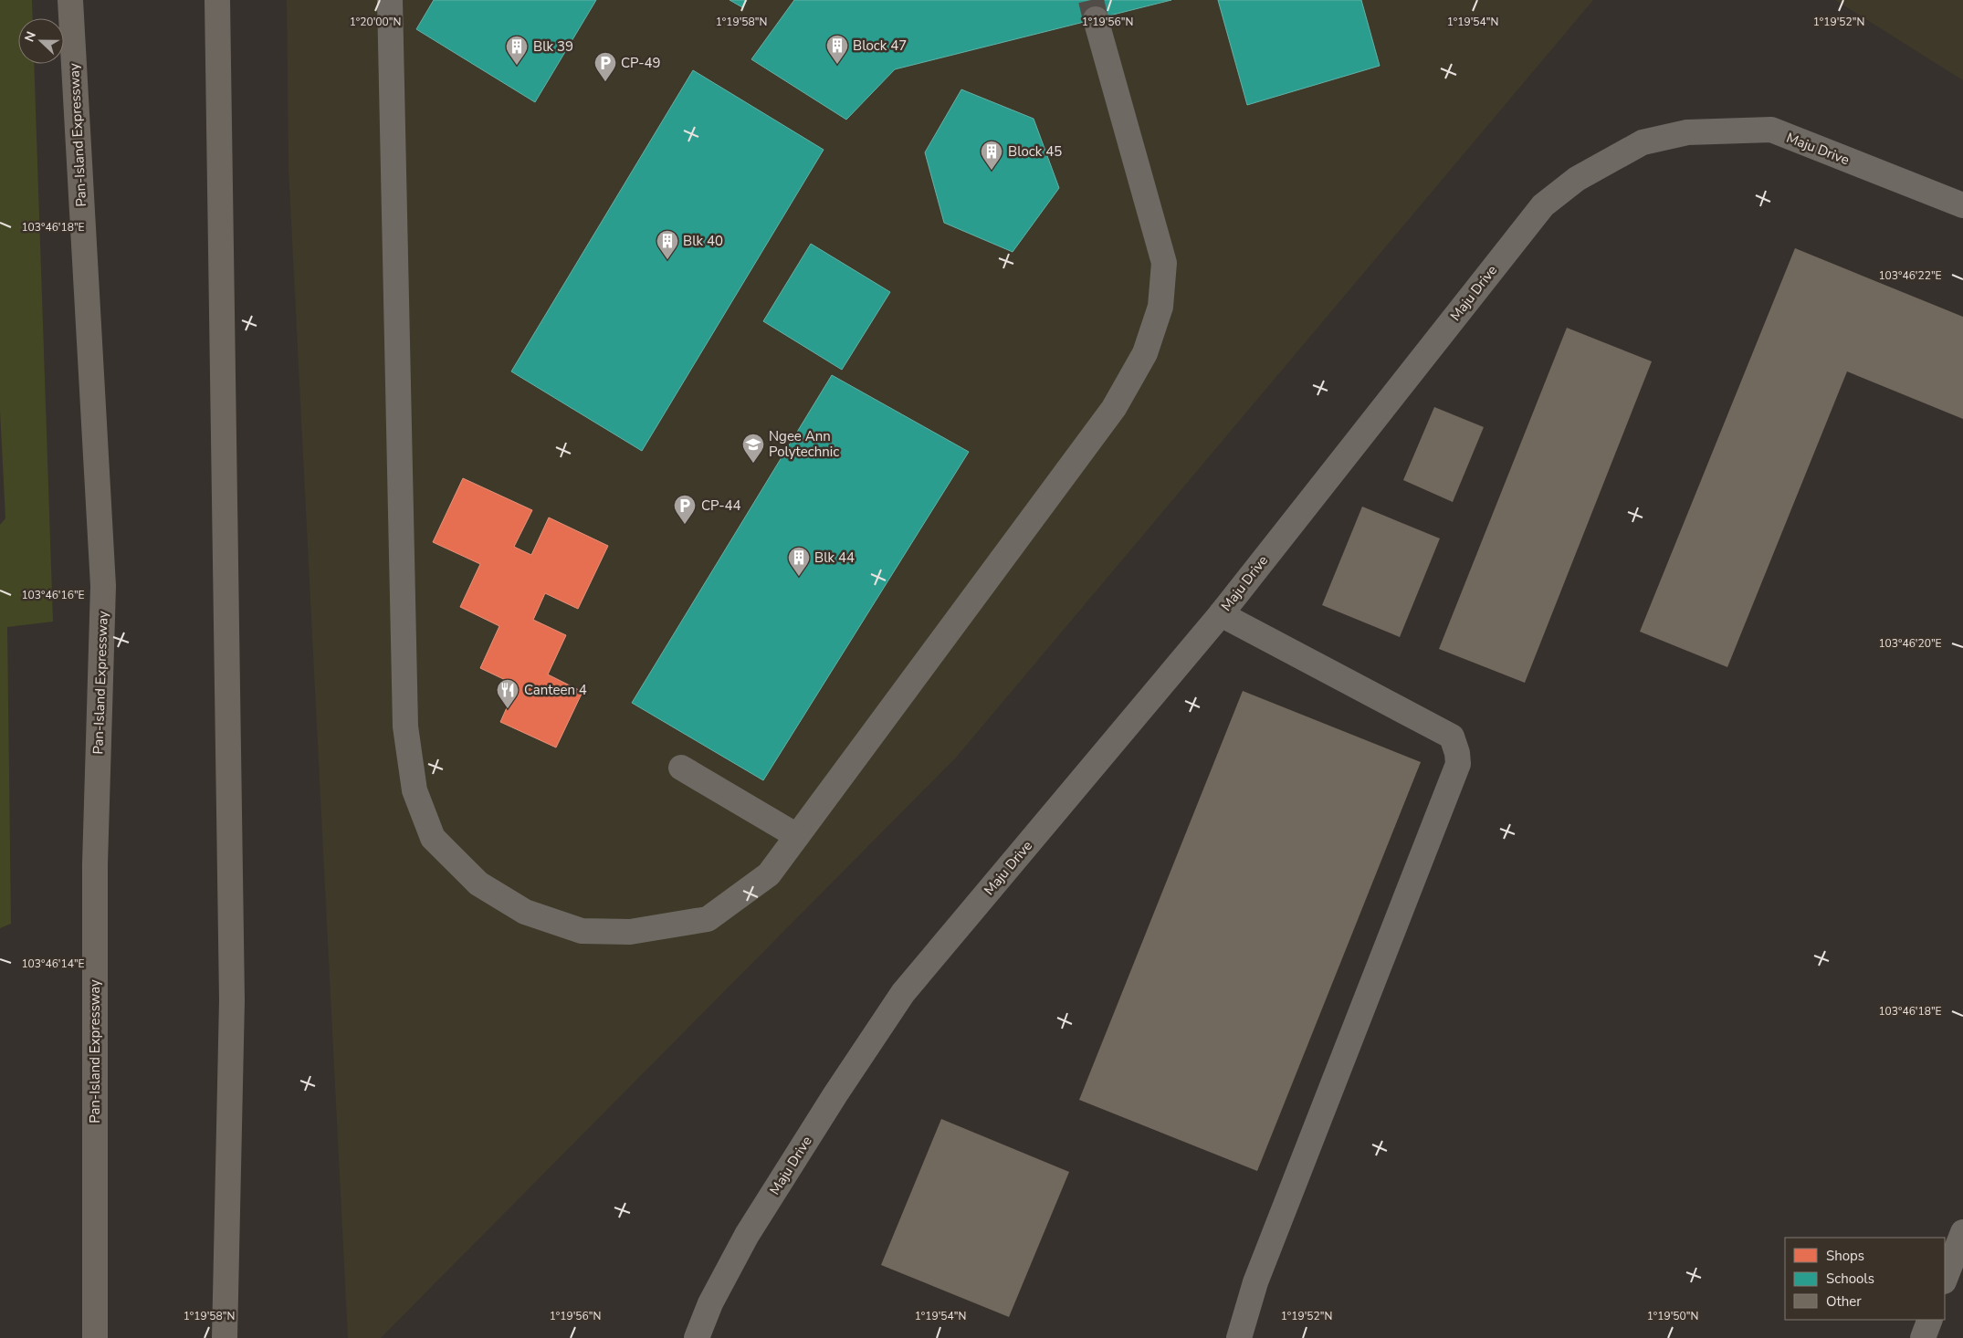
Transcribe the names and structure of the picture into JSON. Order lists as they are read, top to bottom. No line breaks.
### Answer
{"streets":{"highway":["Pan-Island Expressway"],"lane":["Maju Drive"]},"places":{"building":["Block 47","Blk 39","Block 45","Blk 40","Blk 44"],"parking":["CP-49","CP-44"],"school or university":["Ngee Ann Polytechnic"],"restaurant":["Canteen 4"]},"legend":["Shops","Schools","Other"],"north":"left","coordinates":["1°19'58\"N","1°19'56\"N","1°19'54\"N","1°19'52\"N","1°20'00\"N","103°46'18\"E","103°46'22\"E","103°46'16\"E","103°46'20\"E","103°46'14\"E","1°19'50\"N"]}
